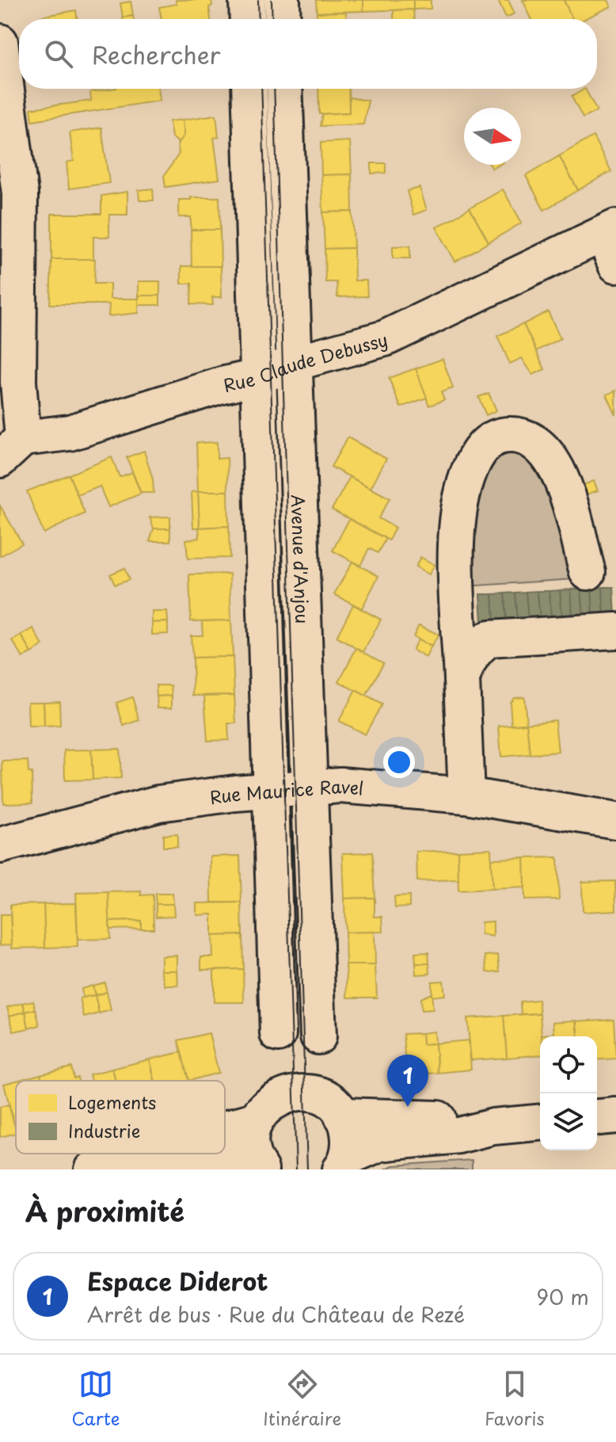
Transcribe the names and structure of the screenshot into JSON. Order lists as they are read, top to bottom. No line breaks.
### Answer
{"streets":{"street":["Rue Claude Debussy","Avenue d'Anjou","Rue Maurice Ravel"]},"crossings":[["Rue Claude Debussy","Avenue d'Anjou"],["Avenue d'Anjou","Rue Maurice Ravel"]],"legend":["Logements","Industrie"],"north":"right","page":{"search":"Rechercher","pins":"1","heading":"À proximité","list":[{"mark":"1","name":"Espace Diderot","note":"Arrêt de bus · Rue du Château de Rezé","value":"90 m"}],"nav":["Carte","Itinéraire","Favoris"]}}
